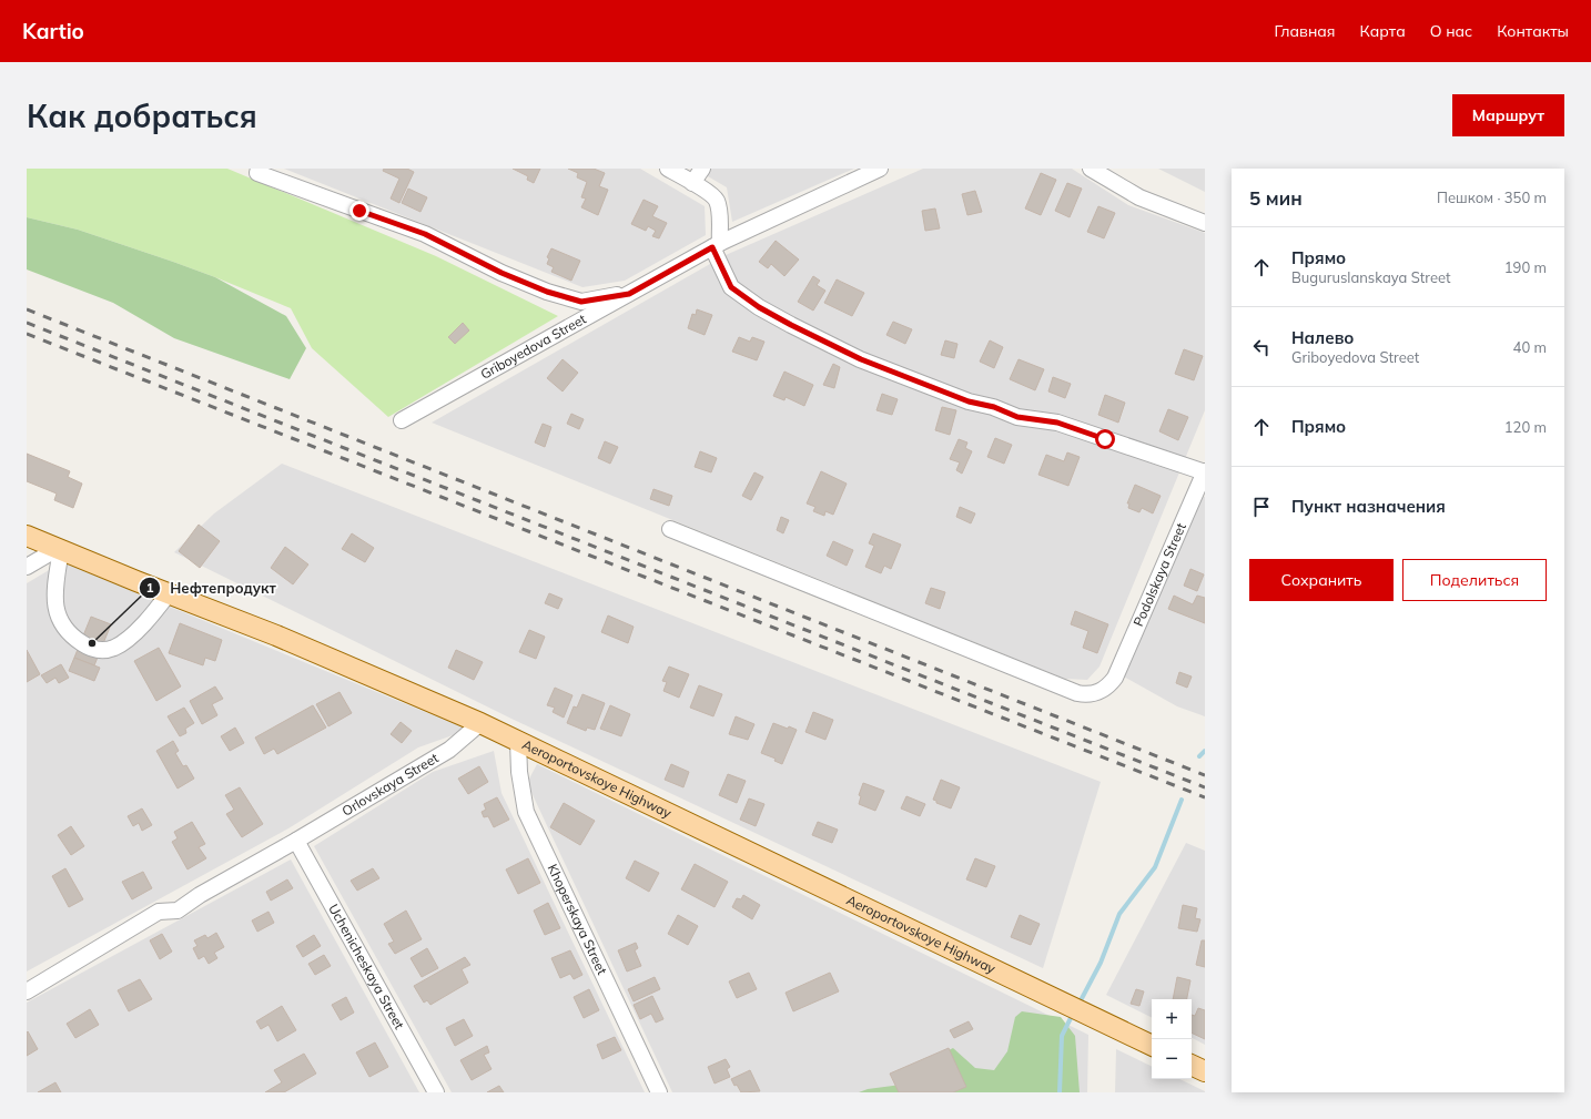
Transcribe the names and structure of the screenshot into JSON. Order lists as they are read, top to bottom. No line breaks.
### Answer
{"streets":{"main road":["Aeroportovskoye Highway"],"street":["Griboyedova Street","Podolskaya Street","Orlovskaya Street","Khoperskaya Street","Uchenicheskaya Street"]},"crossings":[["Aeroportovskoye Highway","Orlovskaya Street"],["Aeroportovskoye Highway","Khoperskaya Street"],["Orlovskaya Street","Uchenicheskaya Street"]],"places":["Нефтепродукт"],"page":{"header":"Kartio","nav":["Главная","Карта","О нас","Контакты"],"buttons":["Маршрут",["Сохранить","Поделиться"]],"title":"Как добраться","heading":["5 мин","Пешком · 350 m"],"list":[["Прямо","Buguruslanskaya Street","190 m"],["Налево","Griboyedova Street","40 m"],["Прямо","120 m"],"Пункт назначения"],"map_buttons":["+","−"]}}
